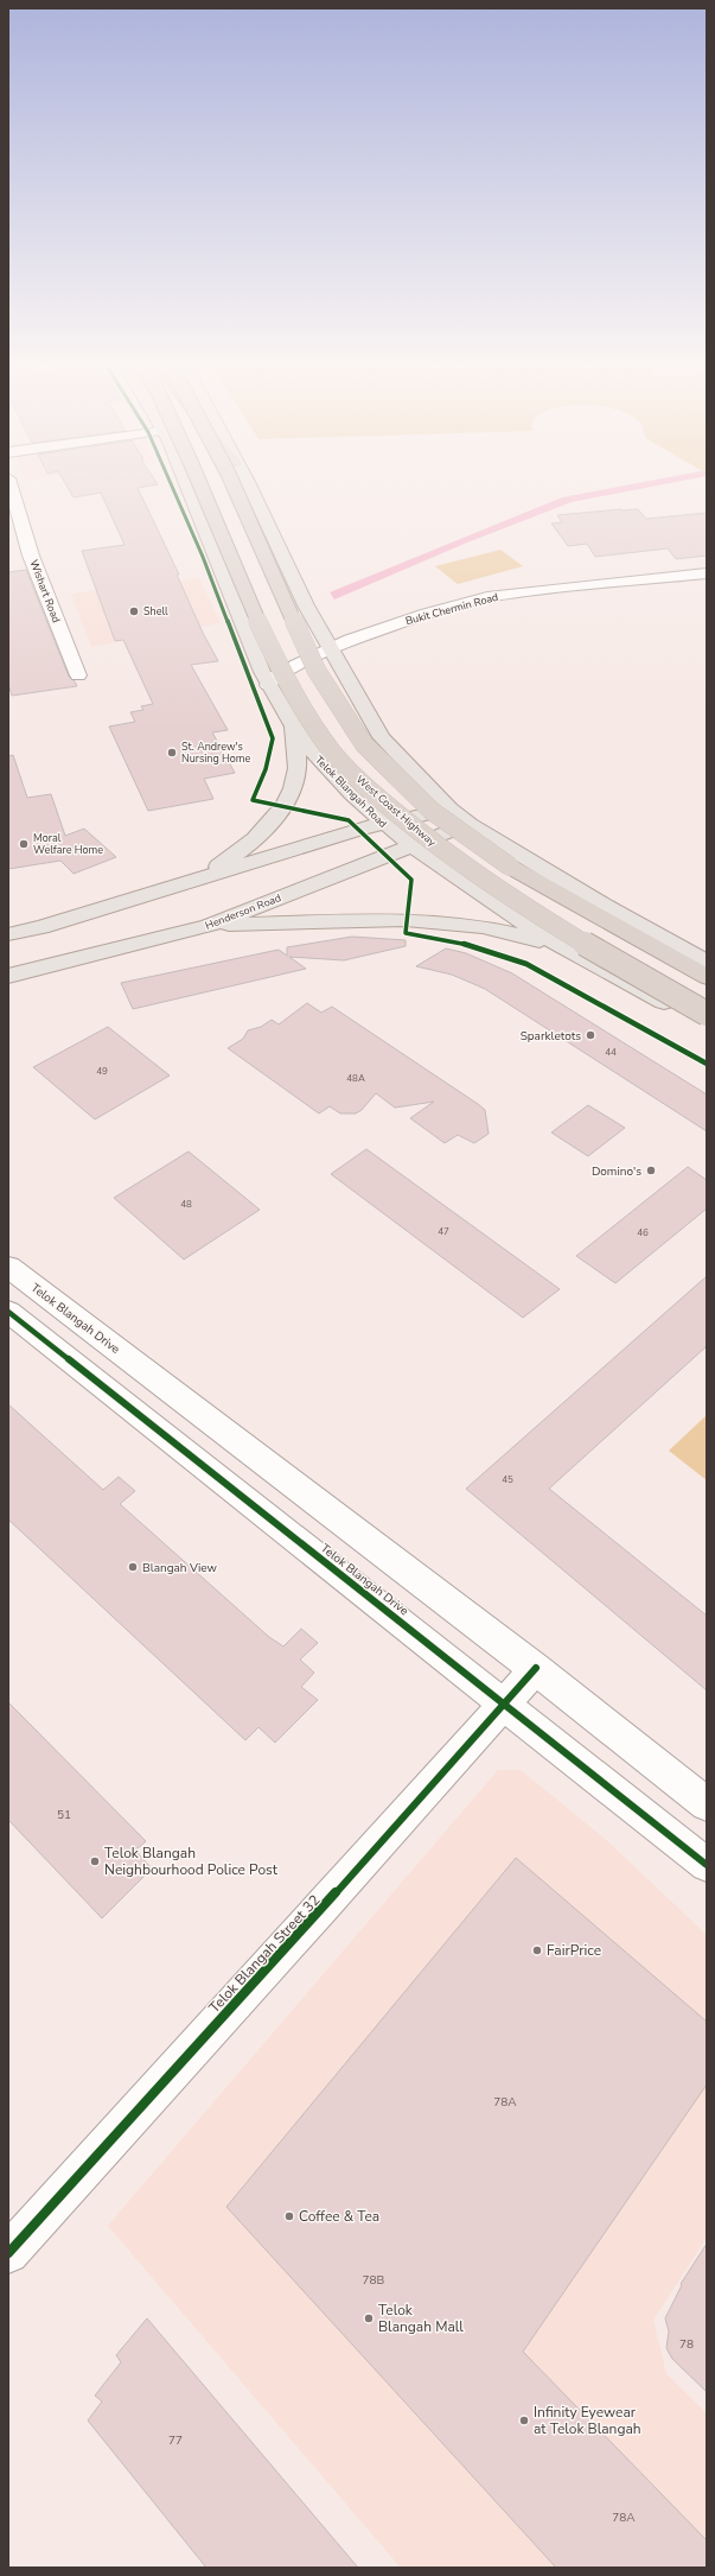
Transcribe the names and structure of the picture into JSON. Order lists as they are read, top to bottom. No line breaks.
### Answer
{"streets":{"highway":["West Coast Highway"],"main road":["Telok Blangah Road","Henderson Road"],"street":["Wishart Road","Bukit Chermin Road","Telok Blangah Drive","Telok Blangah Street 32"]},"crossings":[["Bukit Chermin Road","Telok Blangah Road"],["Telok Blangah Road","Henderson Road"],["Telok Blangah Drive","Telok Blangah Street 32"]],"places":["Shell","St. Andrew's Nursing Home","Moral Welfare Home","Sparkletots","Domino's","Blangah View","Telok Blangah Neighbourhood Police Post","FairPrice","Coffee & Tea","Telok Blangah Mall","Infinity Eyewear at Telok Blangah"],"house_numbers":["44","49","48A","48","47","46","45","51","78A","78B","78","77","78A"]}
